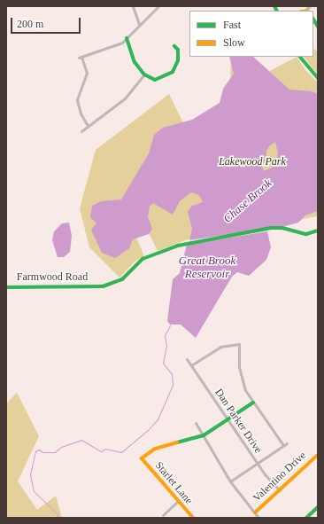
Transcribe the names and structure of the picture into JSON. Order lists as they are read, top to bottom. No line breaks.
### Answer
{"streets":{"street":["Farmwood Road","Dan Parker Drive","Valentino Drive","Starlet Lane"]},"crossings":[["Dan Parker Drive","Valentino Drive"]],"water":["Chase Brook","Great Brook Reservoir"],"parks":["Lakewood Park"],"legend":["Fast","Slow"],"scale_bar":"200 m"}
